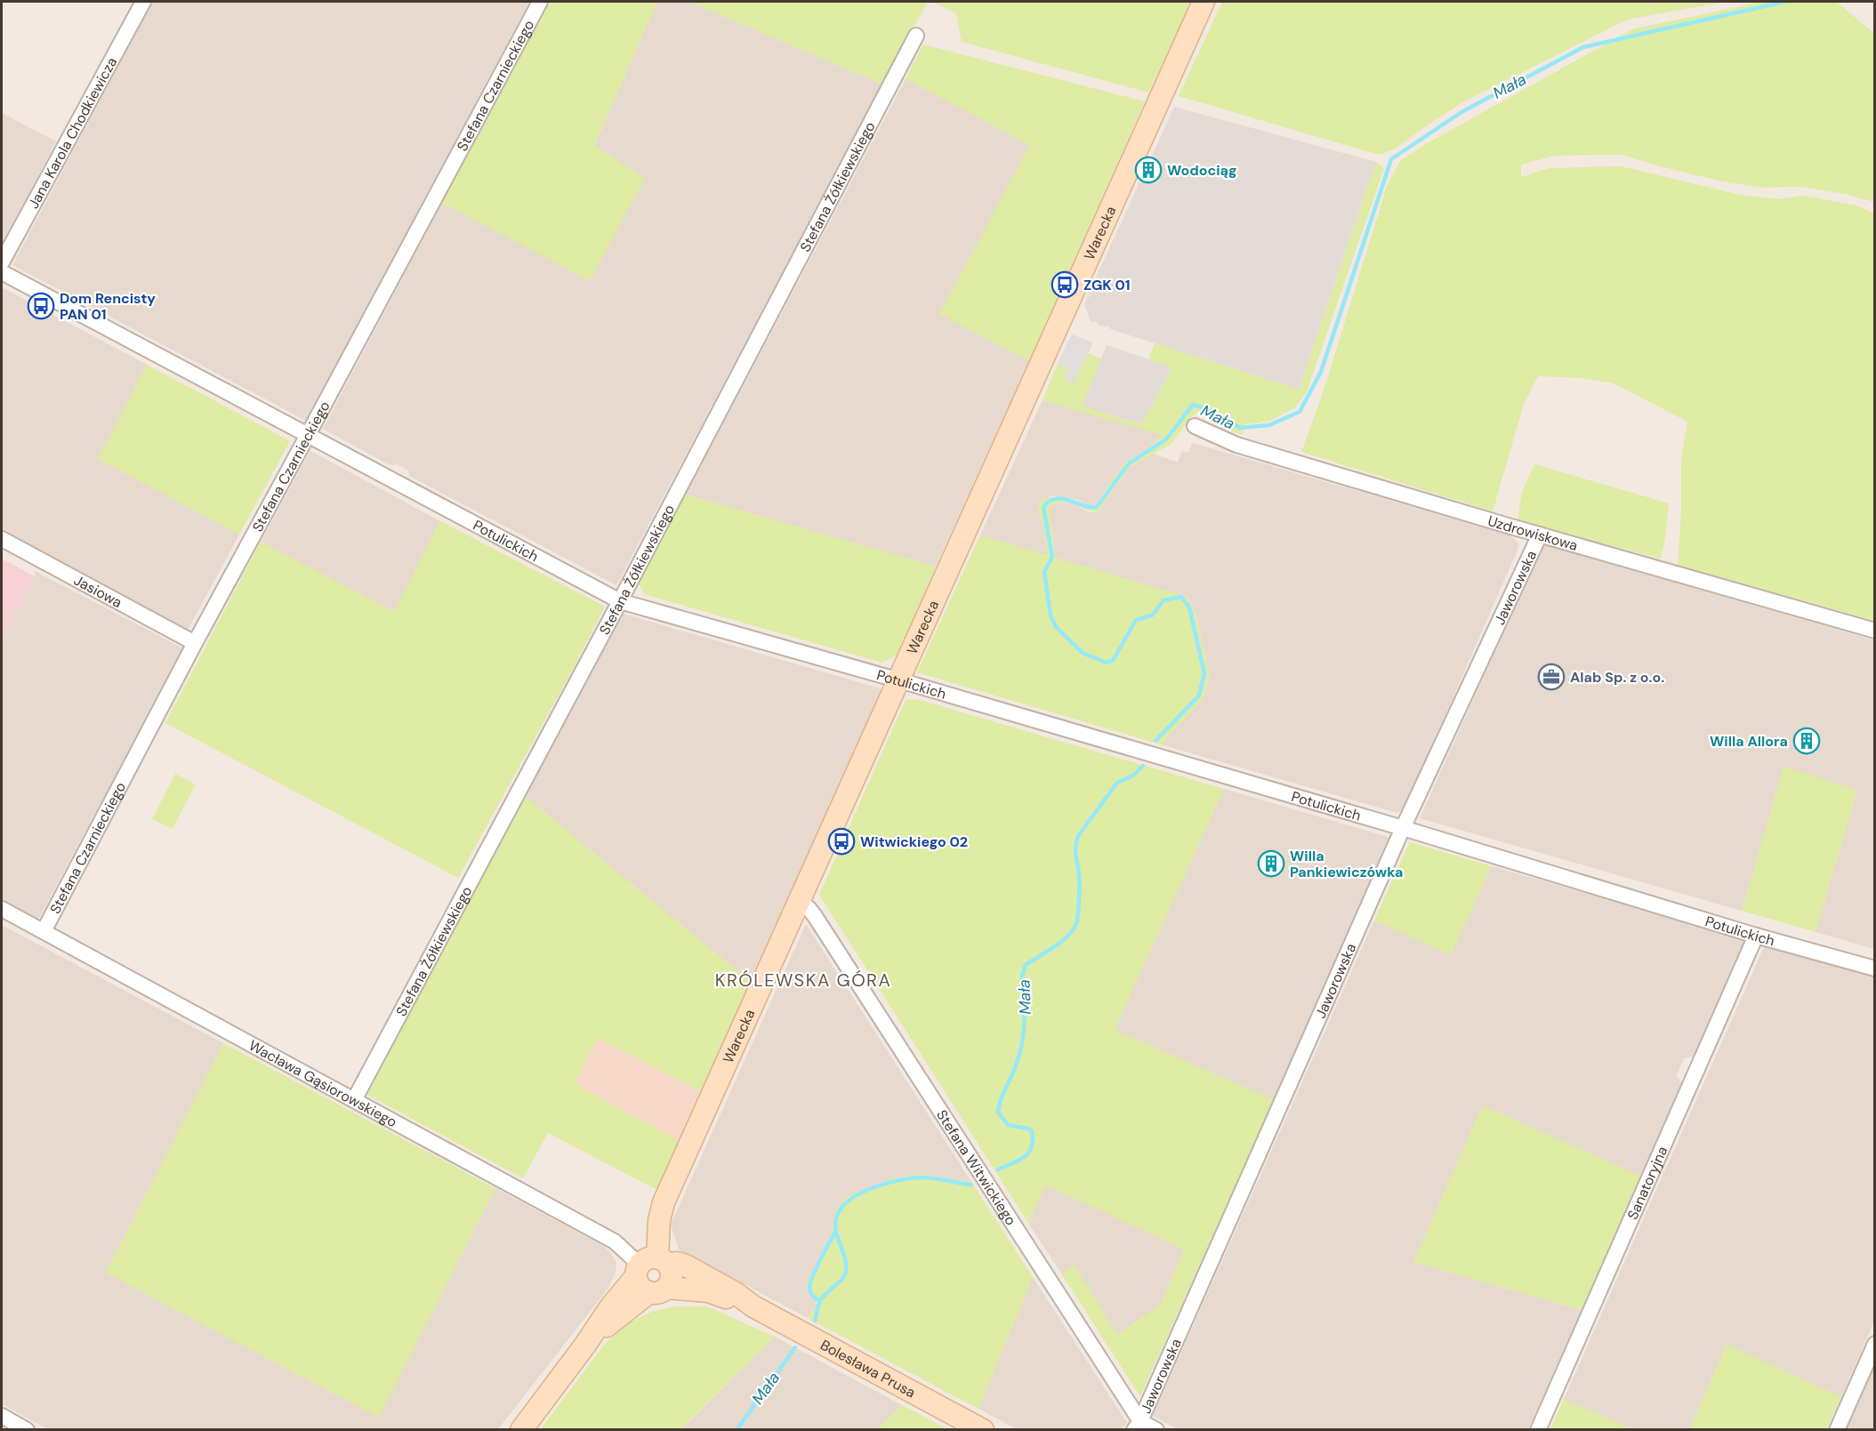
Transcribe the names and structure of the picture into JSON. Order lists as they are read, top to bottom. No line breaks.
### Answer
{"streets":{"street":["Stefana Czarnieckiego","Jana Karola Chodkiewicza","Stefana Żółkiewskiego","Warecka","Uzdrowiskowa","Potulickich","Jaworowska","Jasiowa","Wacława Gąsiorowskiego","Stefana Witwickiego","Sanatoryjna","Bolesława Prusa"]},"crossings":[["Stefana Czarnieckiego","Potulickich"],["Stefana Czarnieckiego","Jasiowa"],["Stefana Czarnieckiego","Wacława Gąsiorowskiego"],["Stefana Żółkiewskiego","Potulickich"],["Stefana Żółkiewskiego","Wacława Gąsiorowskiego"],["Warecka","Potulickich"],["Warecka","Wacława Gąsiorowskiego"],["Warecka","Stefana Witwickiego"],["Warecka","Bolesława Prusa"],["Uzdrowiskowa","Jaworowska"],["Potulickich","Jaworowska"],["Potulickich","Sanatoryjna"],["Jaworowska","Stefana Witwickiego"],["Wacława Gąsiorowskiego","Bolesława Prusa"]],"districts":["KRÓLEWSKA GÓRA"],"water":["Mała"],"places":{"building":["Wodociąg","Willa Allora","Willa Pankiewiczówka"],"bus stop":["ZGK 01","Dom Rencisty PAN 01","Witwickiego 02"],"office":["Alab Sp. z o.o."]}}
